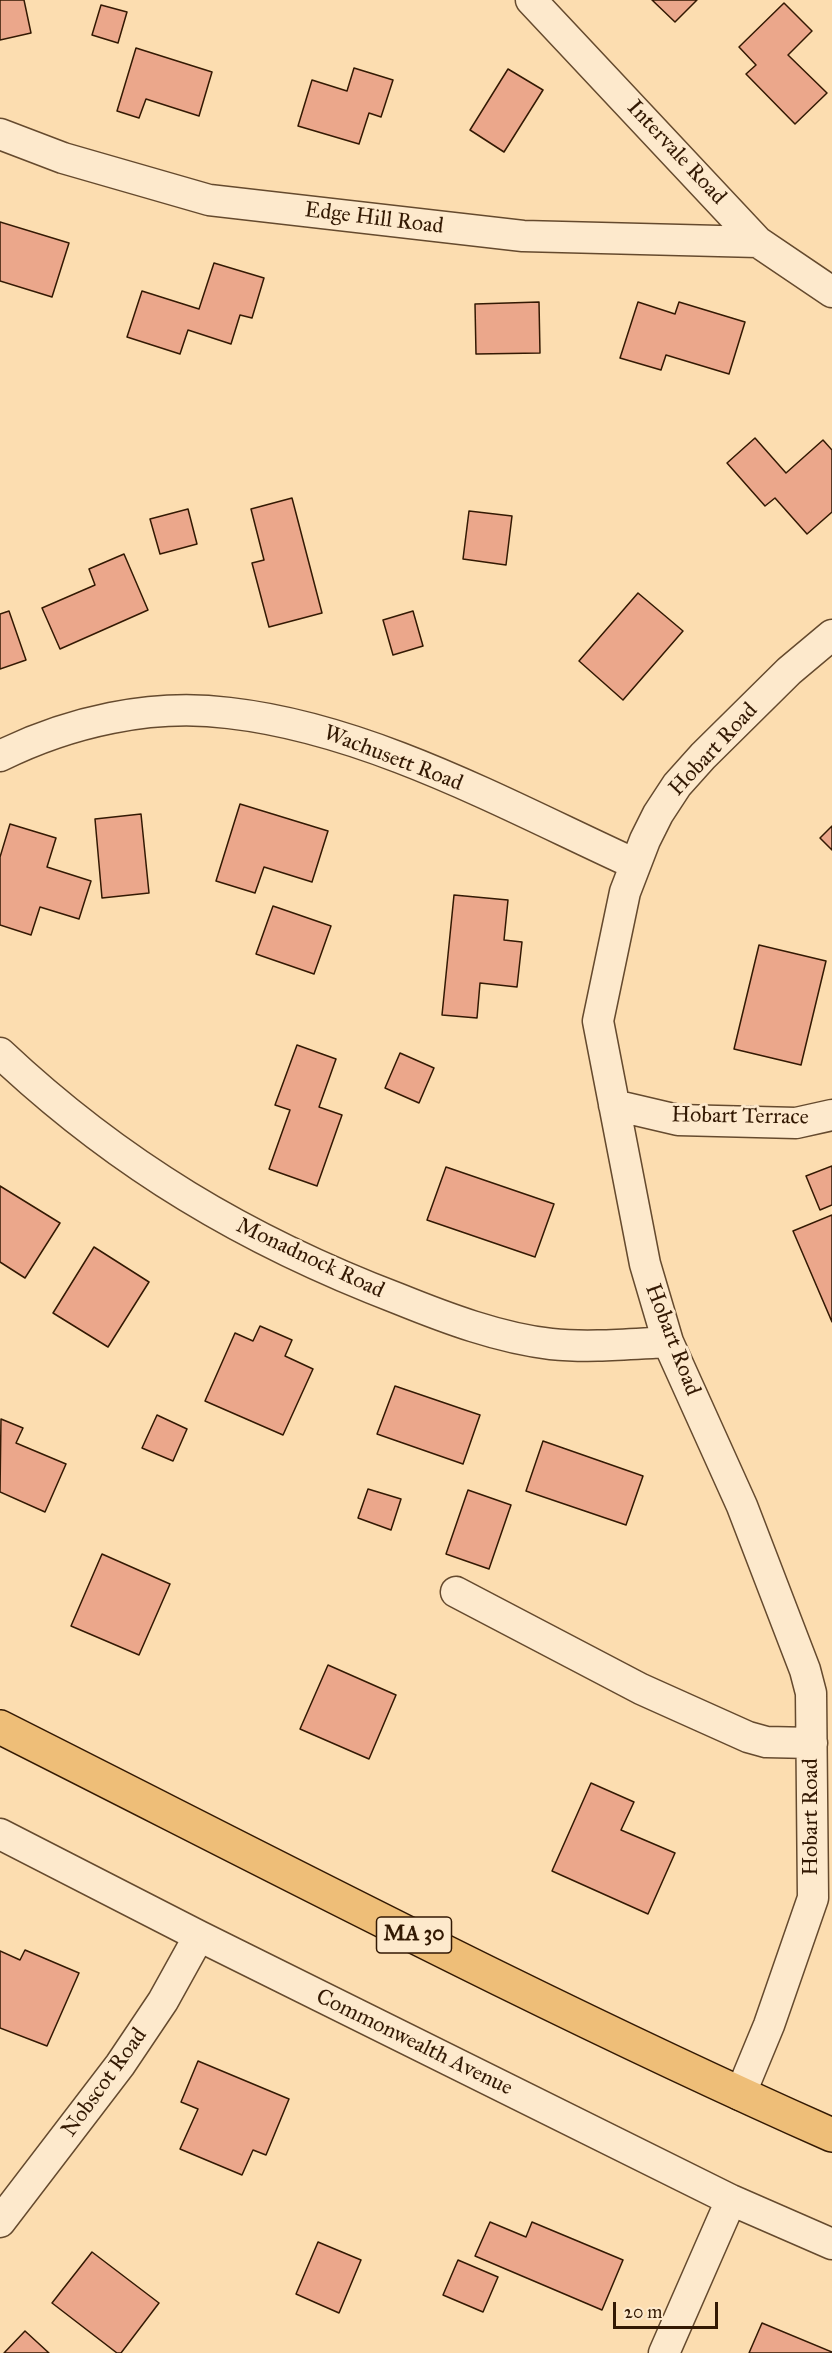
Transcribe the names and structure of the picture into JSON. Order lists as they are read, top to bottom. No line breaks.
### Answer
{"streets":{"main road":["MA 30"],"street":["Intervale Road","Edge Hill Road","Hobart Road","Wachusett Road","Hobart Terrace","Monadnock Road","Commonwealth Avenue","Nobscot Road"]},"crossings":[["Intervale Road","Edge Hill Road"],["Hobart Road","Wachusett Road"],["Hobart Road","Hobart Terrace"],["Hobart Road","Monadnock Road"],["Hobart Road","MA 30"],["Commonwealth Avenue","Nobscot Road"]],"scale_bar":"20 m"}
